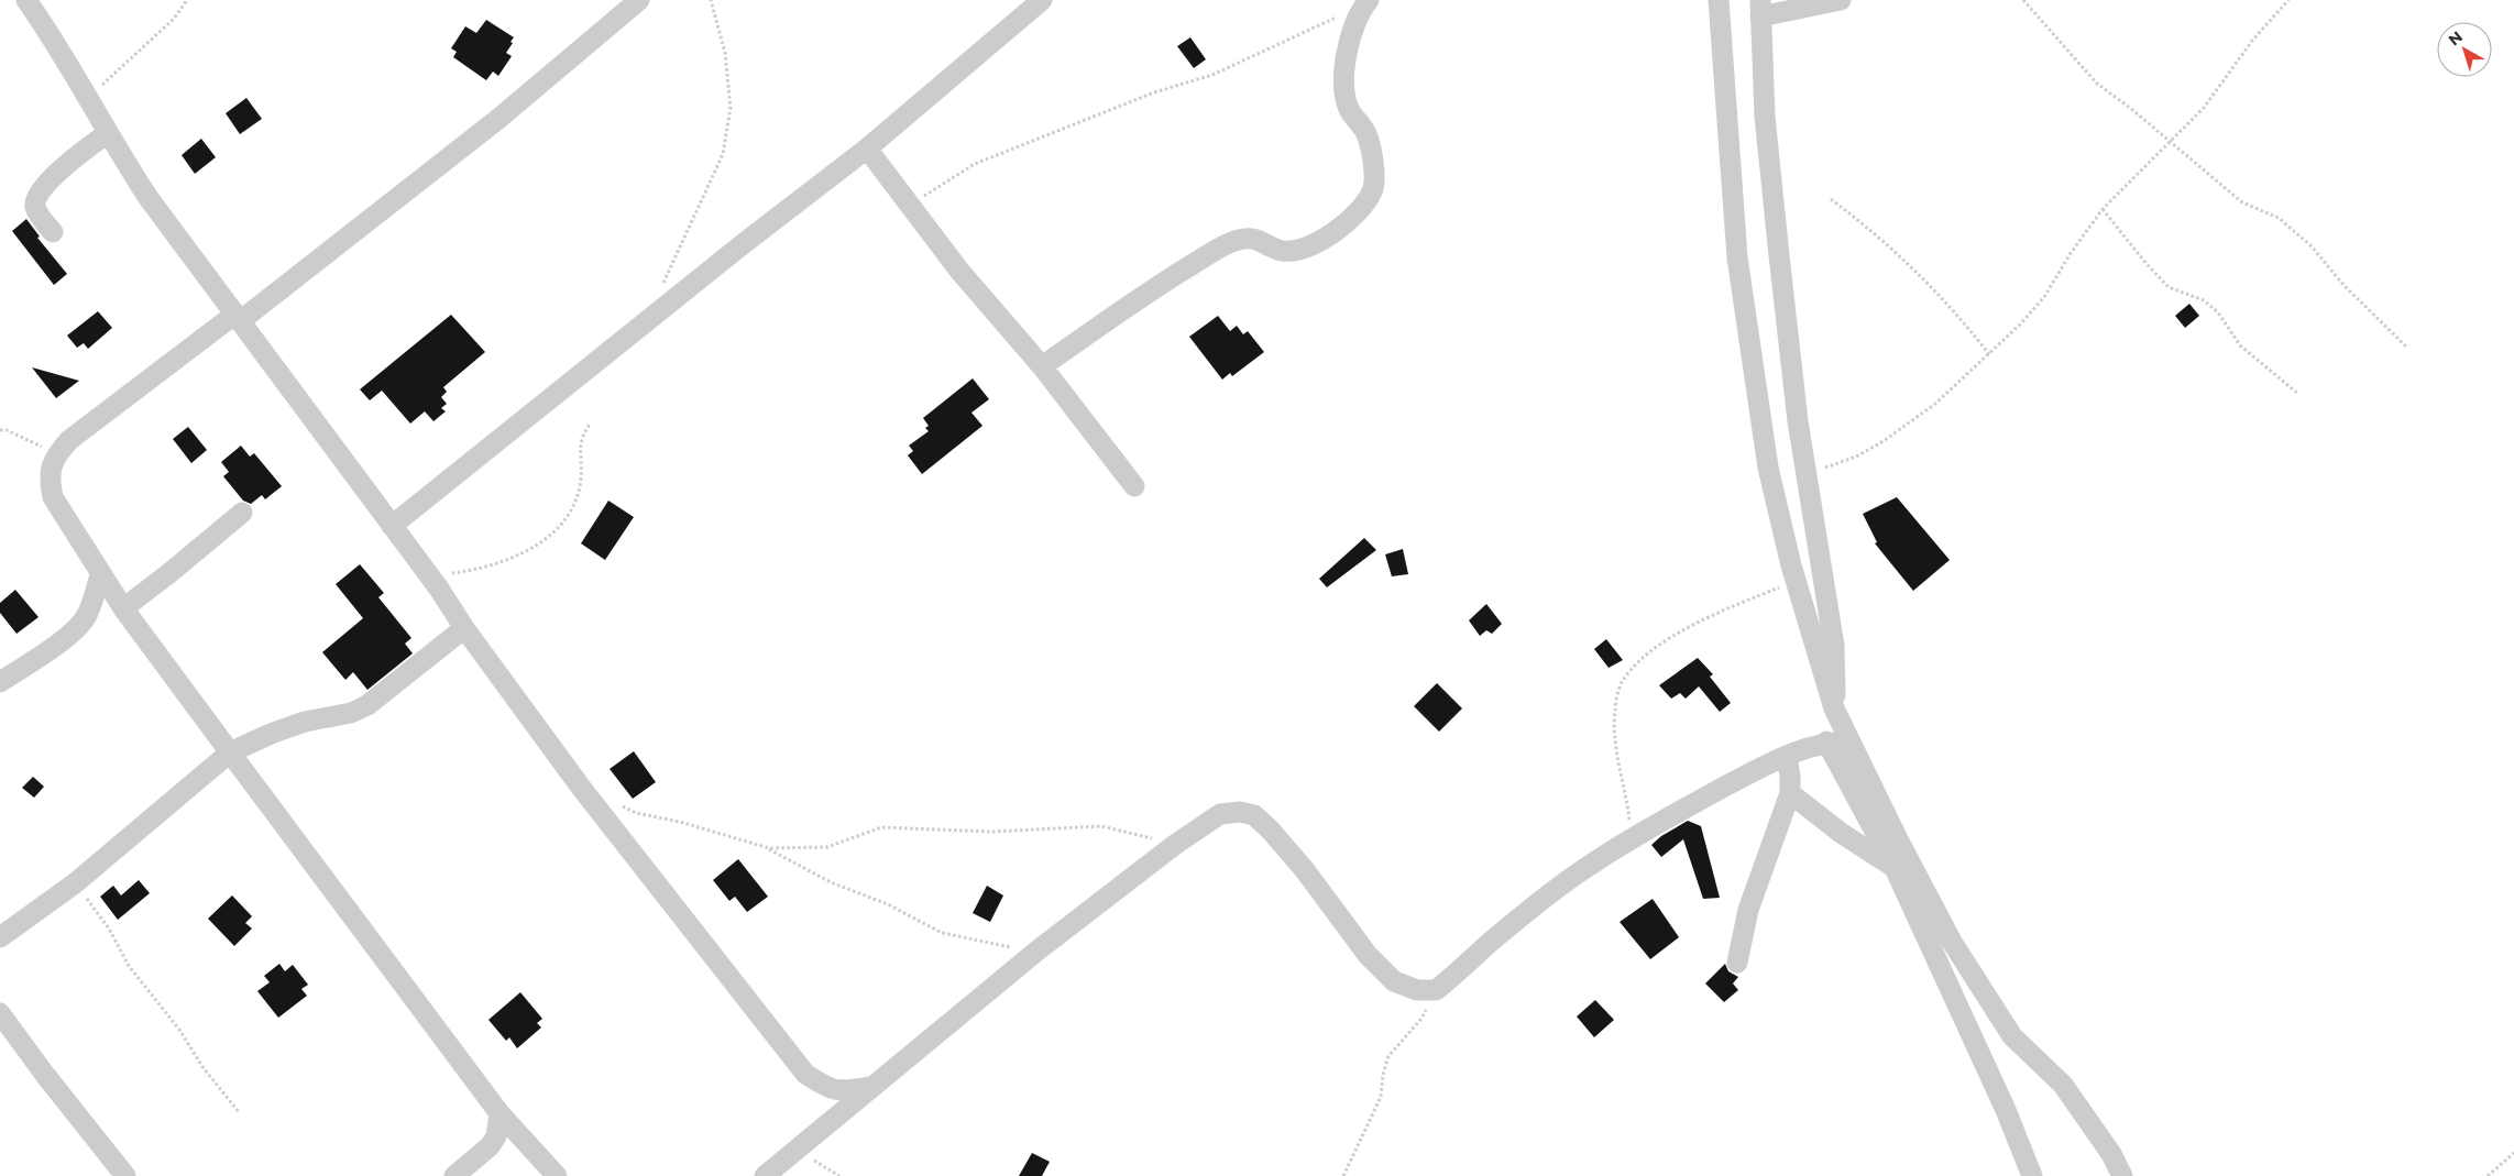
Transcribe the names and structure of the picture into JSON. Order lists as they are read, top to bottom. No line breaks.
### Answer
{"north":"top left"}
